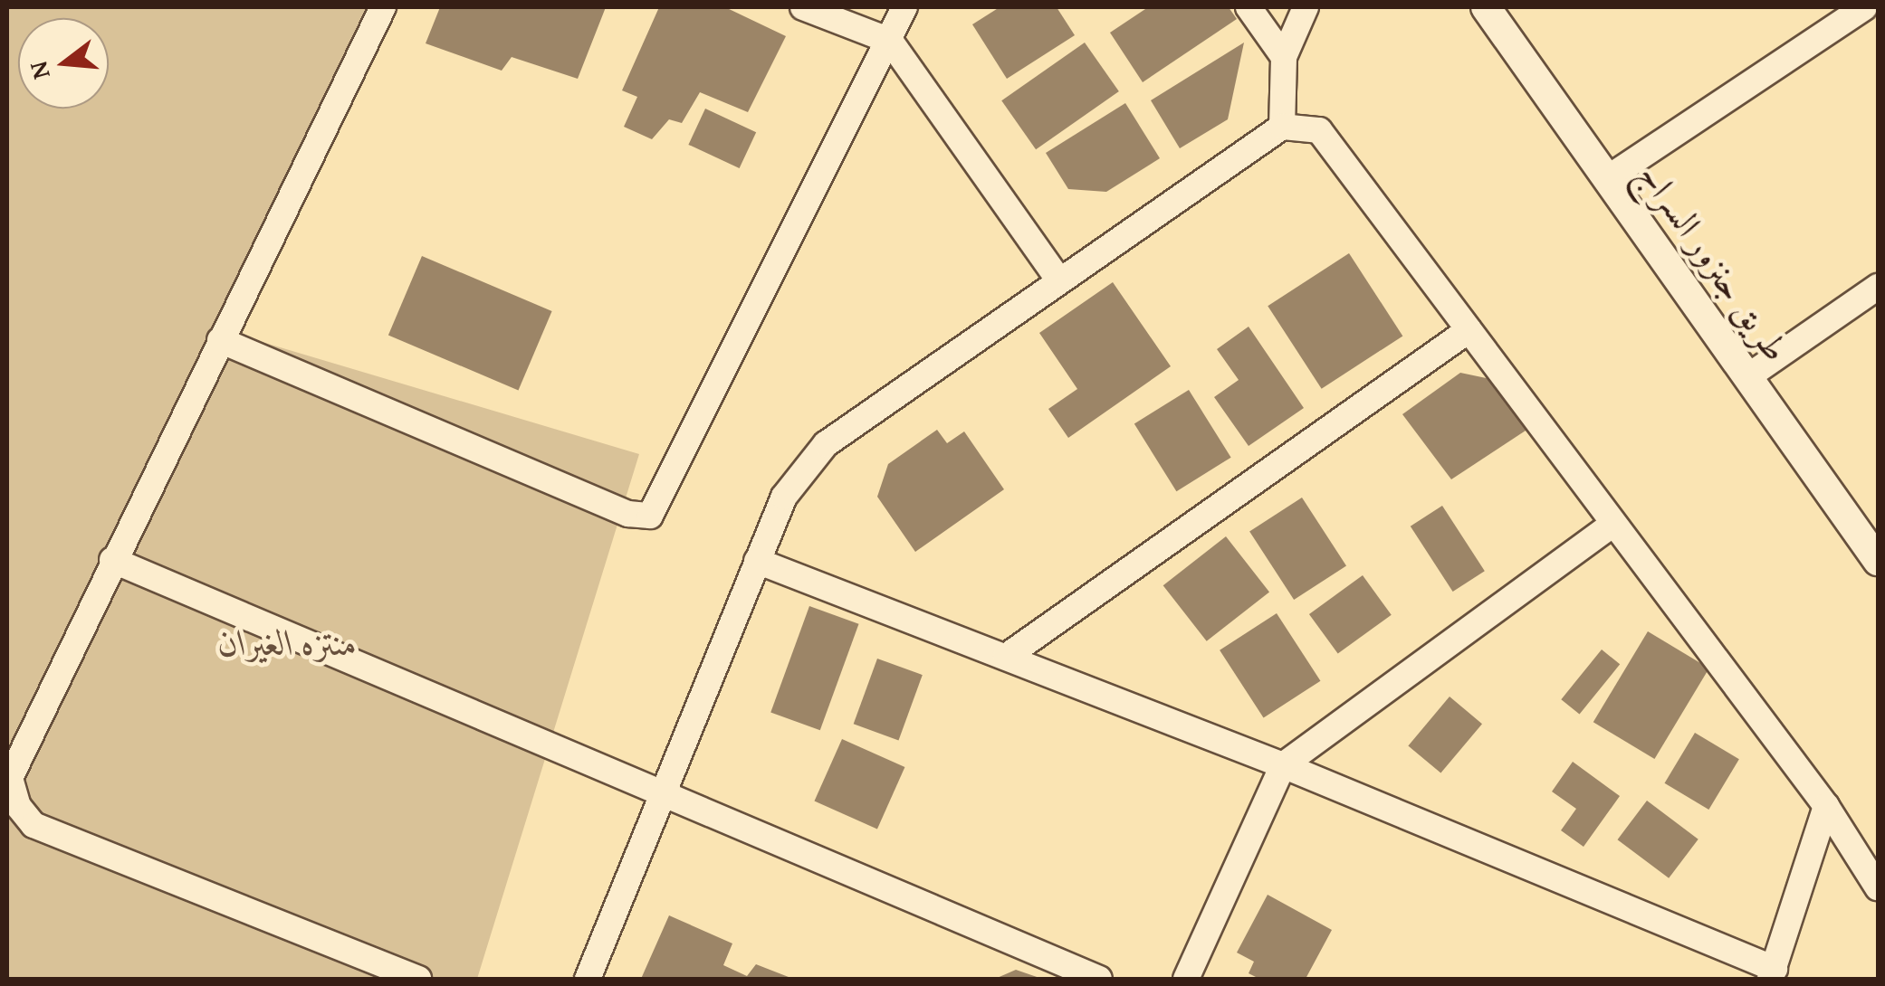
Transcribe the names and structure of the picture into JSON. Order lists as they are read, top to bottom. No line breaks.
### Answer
{"streets":{"street":["طريق جنزور السراج"]},"parks":["منتزه الغيران"],"north":"left"}
